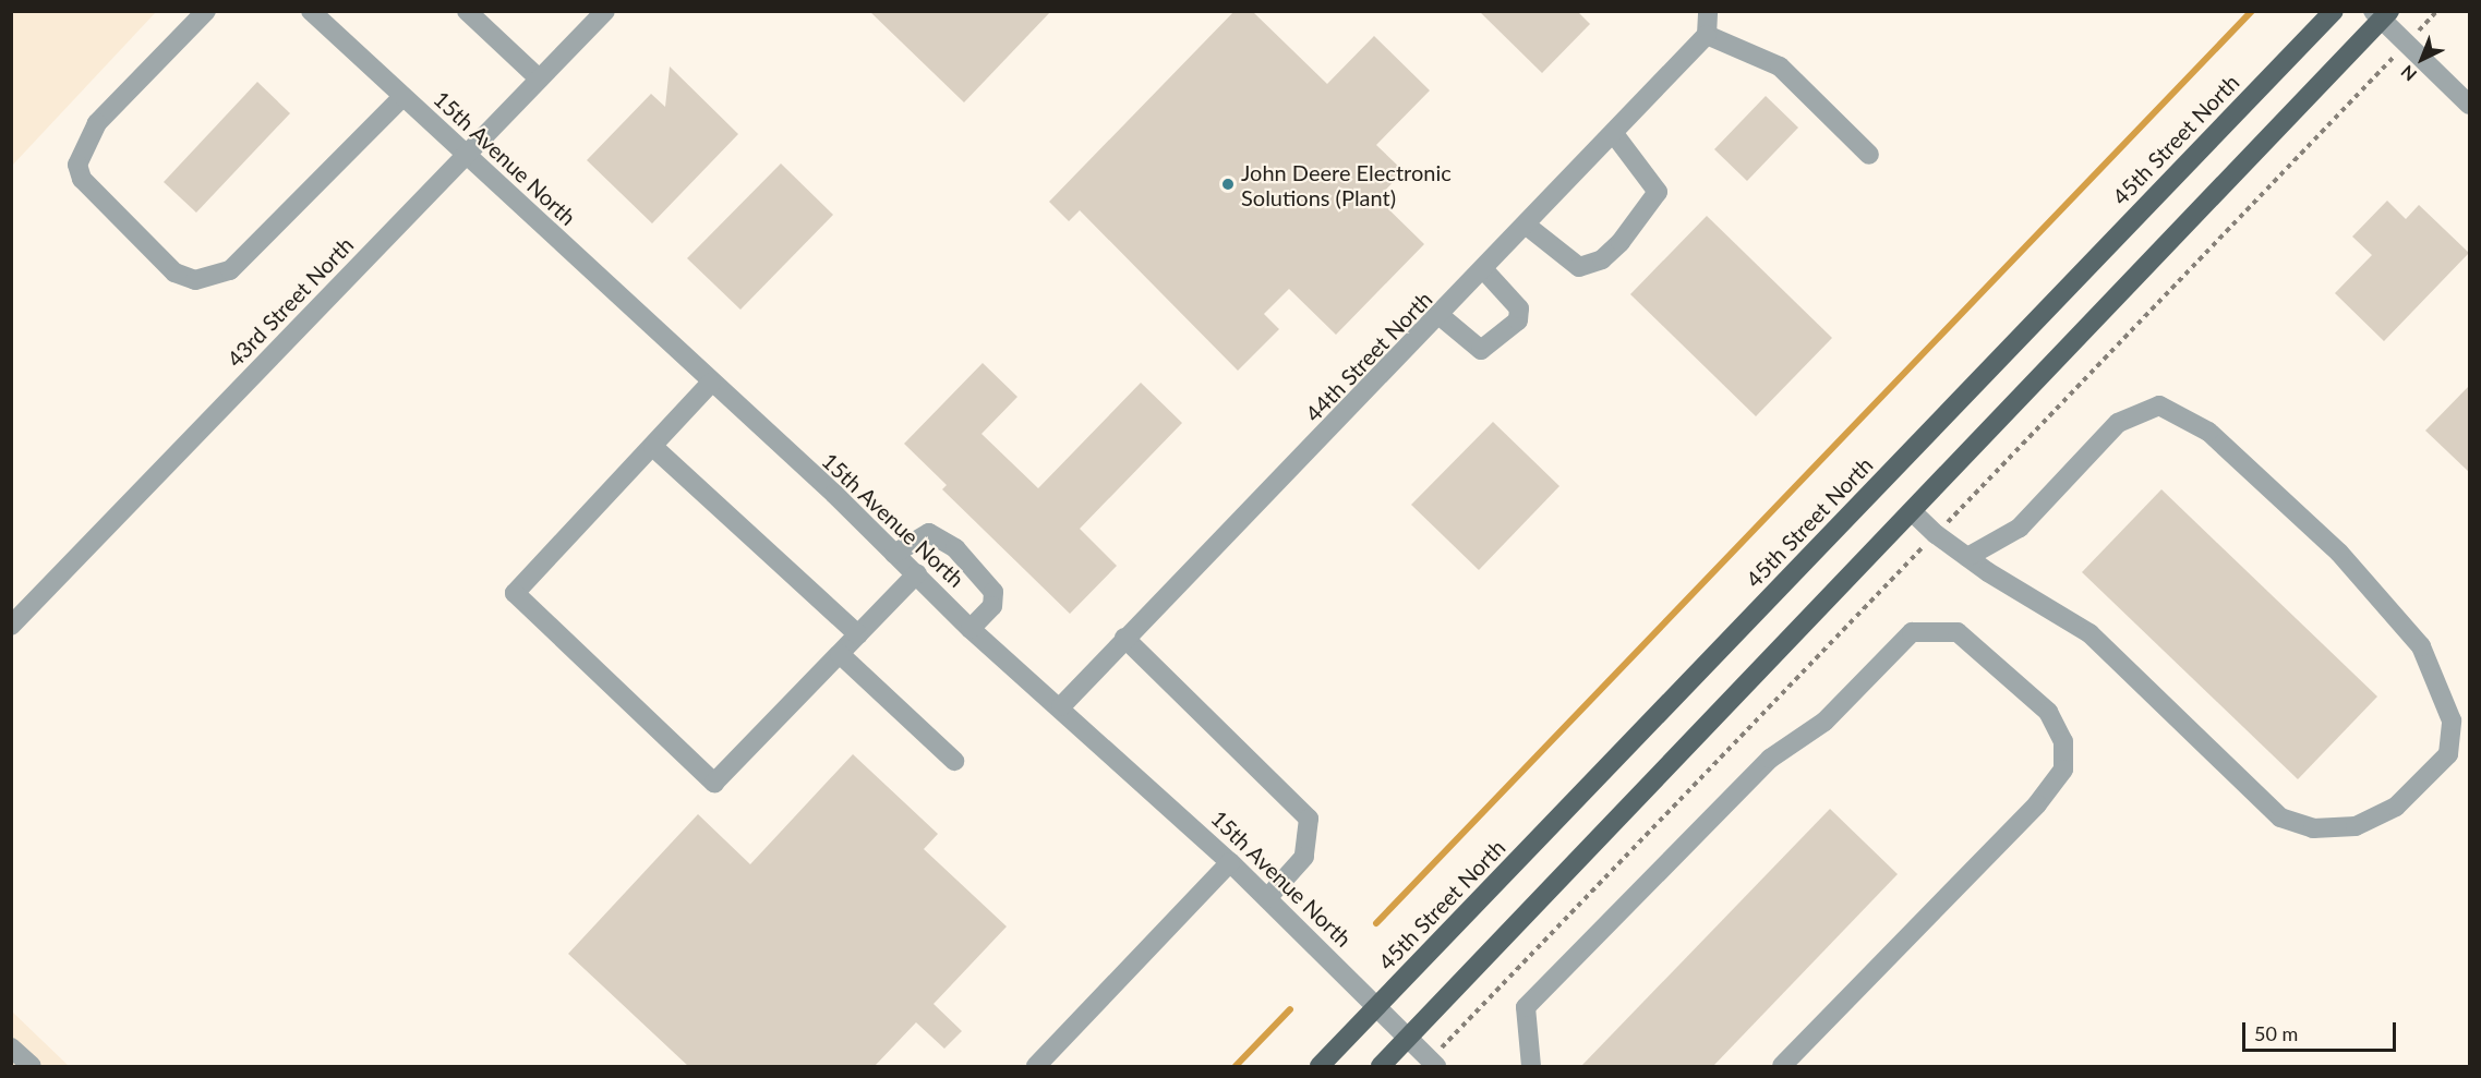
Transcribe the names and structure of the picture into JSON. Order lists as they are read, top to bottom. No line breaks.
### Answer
{"streets":{"main road":["45th Street North"],"street":["15th Avenue North","43rd Street North","44th Street North"]},"crossings":[["45th Street North","15th Avenue North"],["15th Avenue North","43rd Street North"],["15th Avenue North","44th Street North"]],"places":["John Deere Electronic Solutions (Plant)"],"scale_bar":"50 m","north":"bottom left"}
